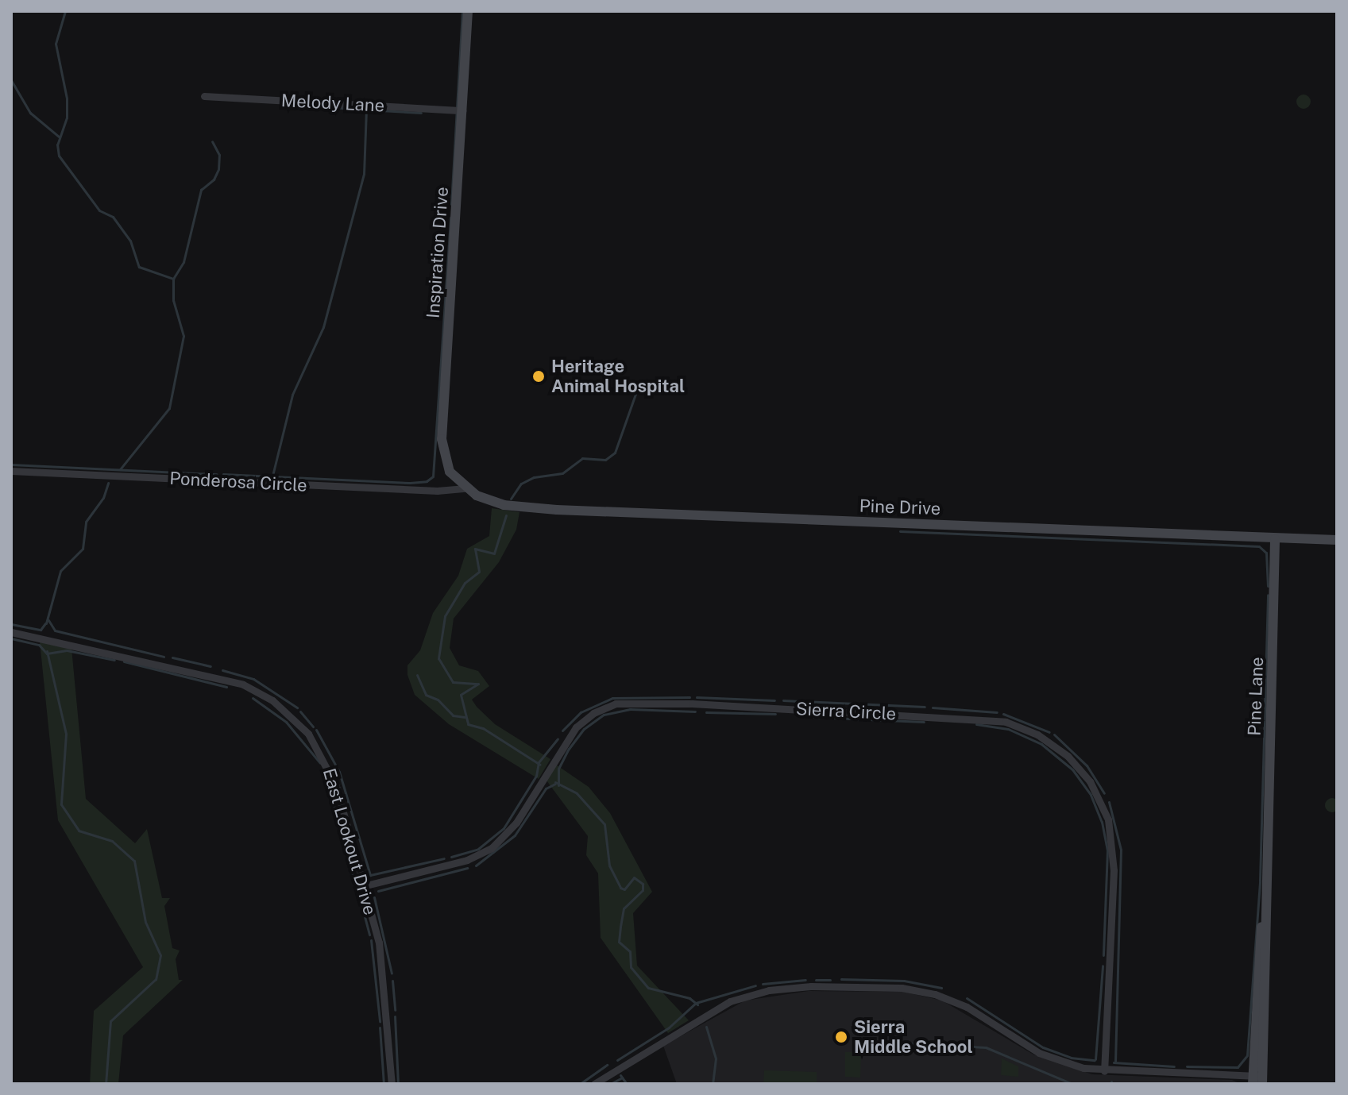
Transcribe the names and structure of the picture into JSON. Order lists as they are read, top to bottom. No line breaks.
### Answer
{"streets":{"main road":["Inspiration Drive","Pine Drive","Pine Lane"],"street":["Melody Lane","Ponderosa Circle","Sierra Circle","East Lookout Drive"]},"crossings":[["Melody Lane","Inspiration Drive"],["Inspiration Drive","Ponderosa Circle"],["Inspiration Drive","Pine Drive"],["Ponderosa Circle","Pine Drive"],["Pine Drive","Pine Lane"],["Sierra Circle","East Lookout Drive"]],"places":["Heritage Animal Hospital","Sierra Middle School"]}
